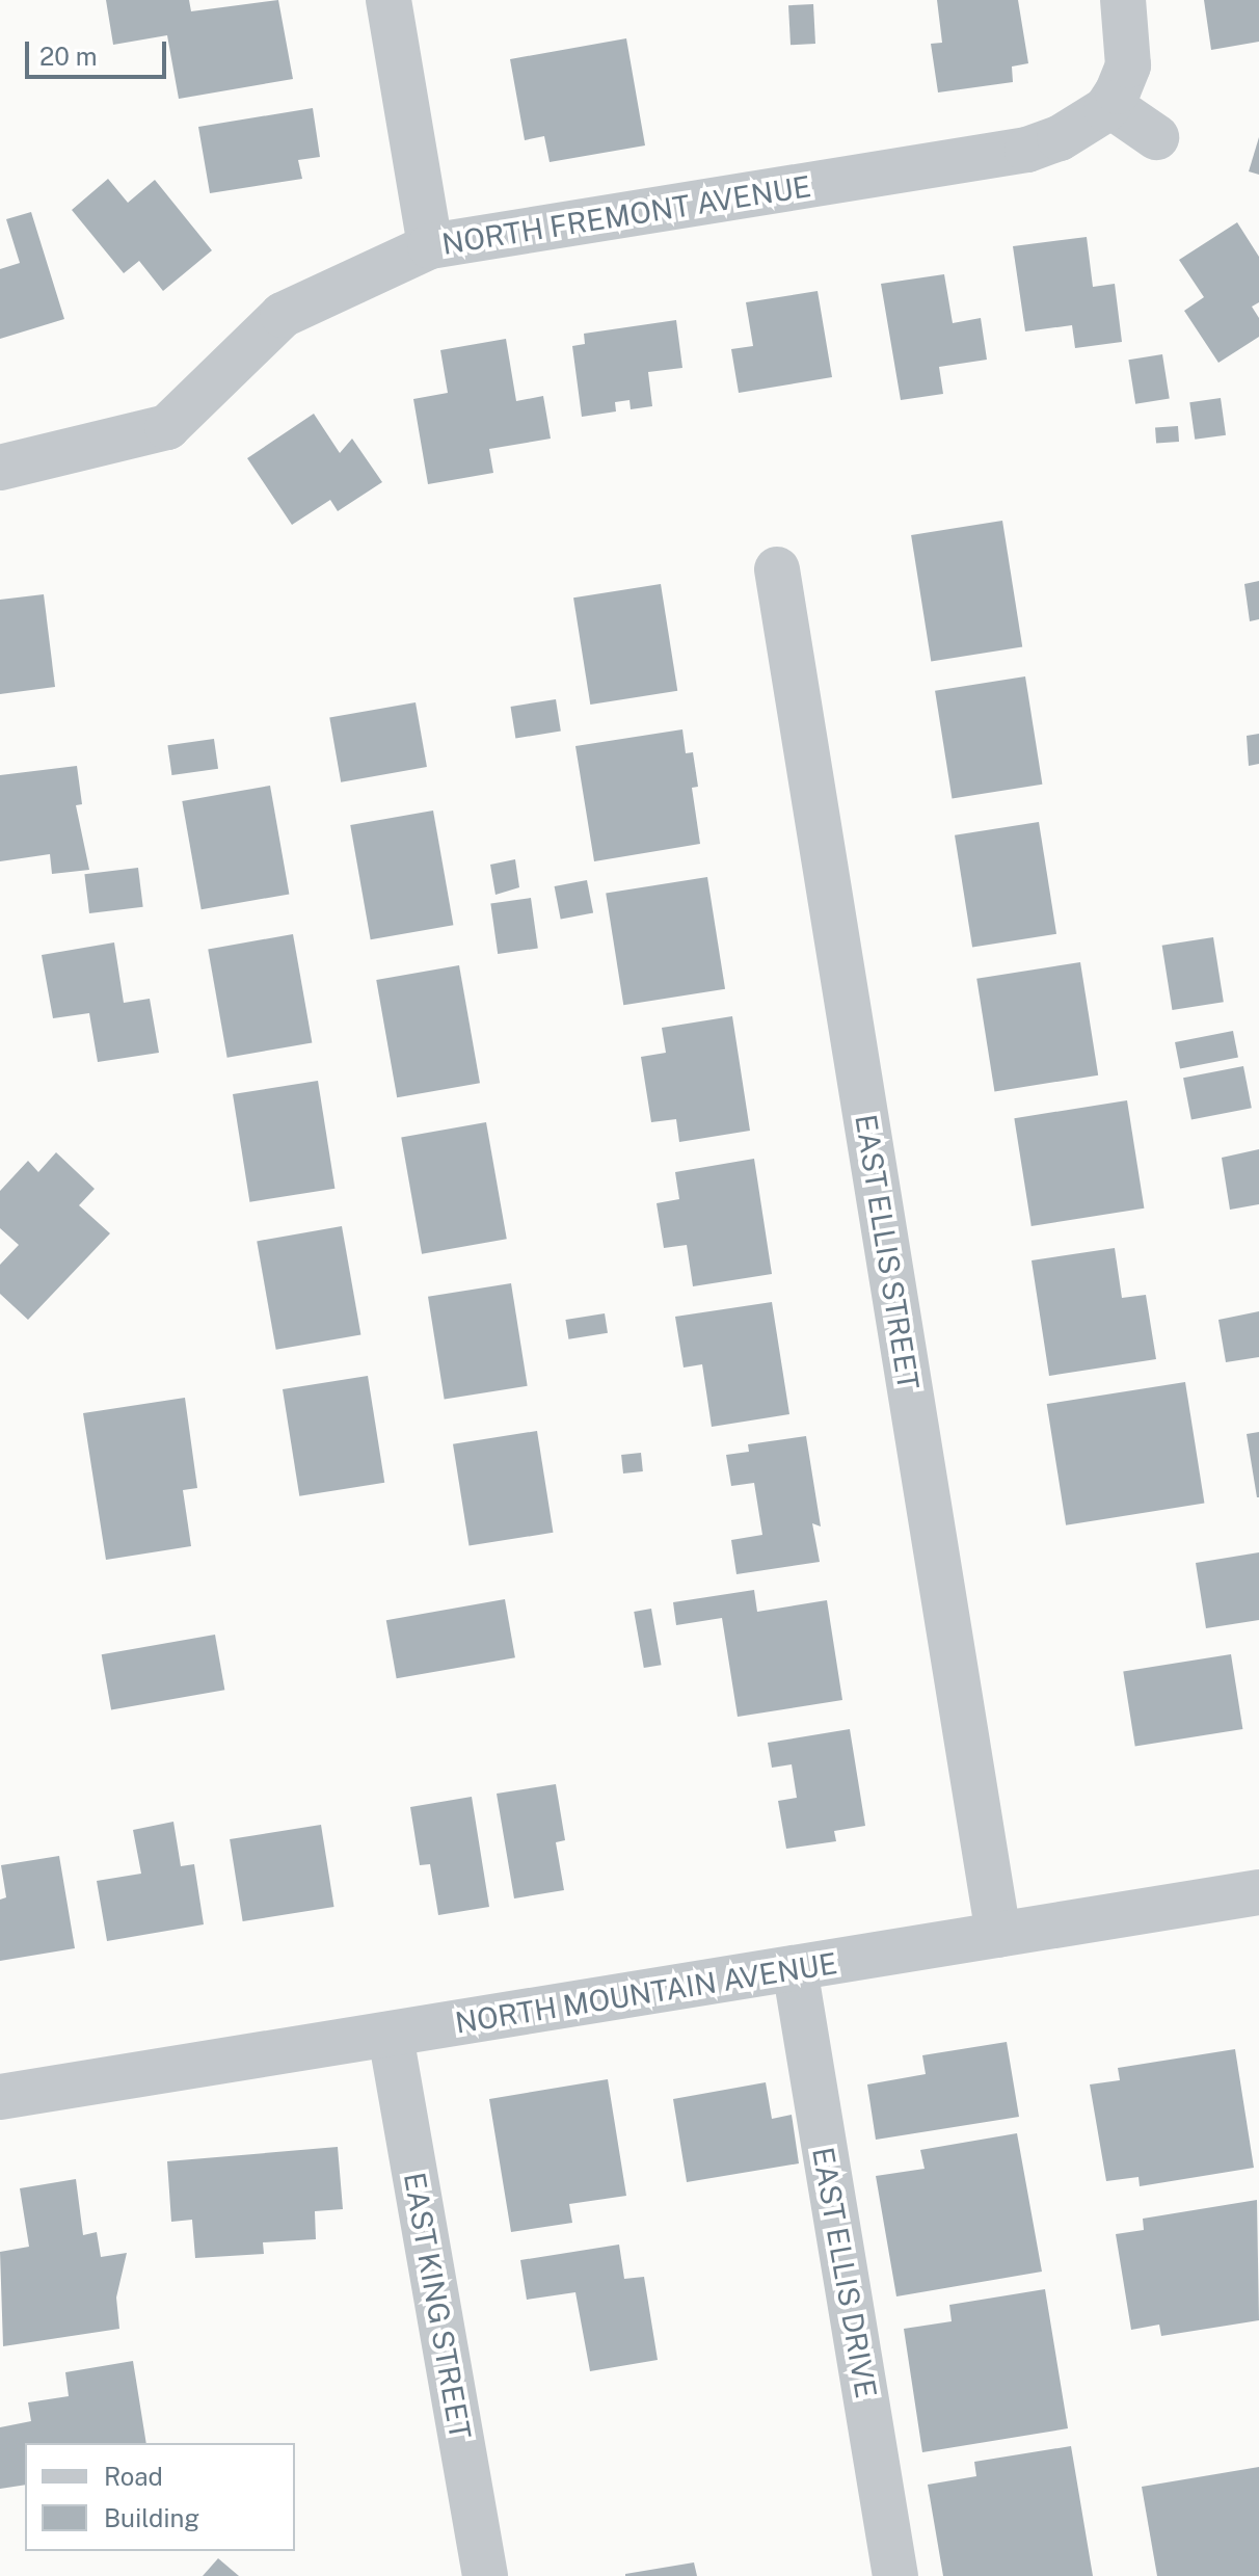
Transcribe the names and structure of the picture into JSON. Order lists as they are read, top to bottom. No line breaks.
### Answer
{"streets":{"street":["NORTH FREMONT AVENUE","EAST ELLIS STREET","NORTH MOUNTAIN AVENUE","EAST ELLIS DRIVE","EAST KING STREET"]},"crossings":[["EAST ELLIS STREET","NORTH MOUNTAIN AVENUE"],["NORTH MOUNTAIN AVENUE","EAST ELLIS DRIVE"],["NORTH MOUNTAIN AVENUE","EAST KING STREET"]],"legend":["Road","Building"],"scale_bar":"20 m"}
